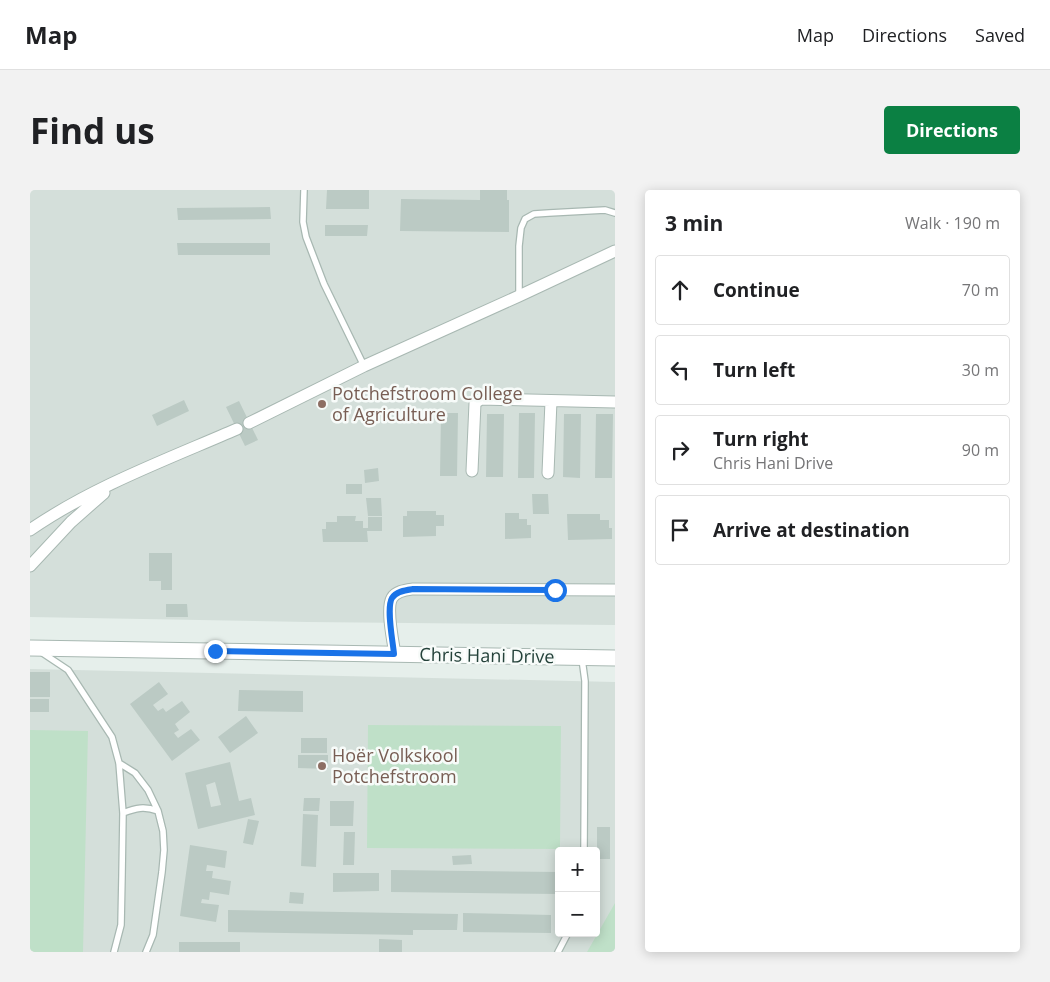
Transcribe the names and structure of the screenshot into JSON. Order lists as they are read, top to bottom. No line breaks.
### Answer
{"streets":{"street":["Chris Hani Drive"]},"places":["Potchefstroom College of Agriculture","Hoër Volkskool Potchefstroom"],"page":{"header":"Map","nav":["Map","Directions","Saved"],"buttons":"Directions","title":"Find us","heading":["3 min","Walk · 190 m"],"list":[["Continue","70 m"],["Turn left","30 m"],["Turn right","Chris Hani Drive","90 m"],"Arrive at destination"],"map_buttons":["+","−"]}}
